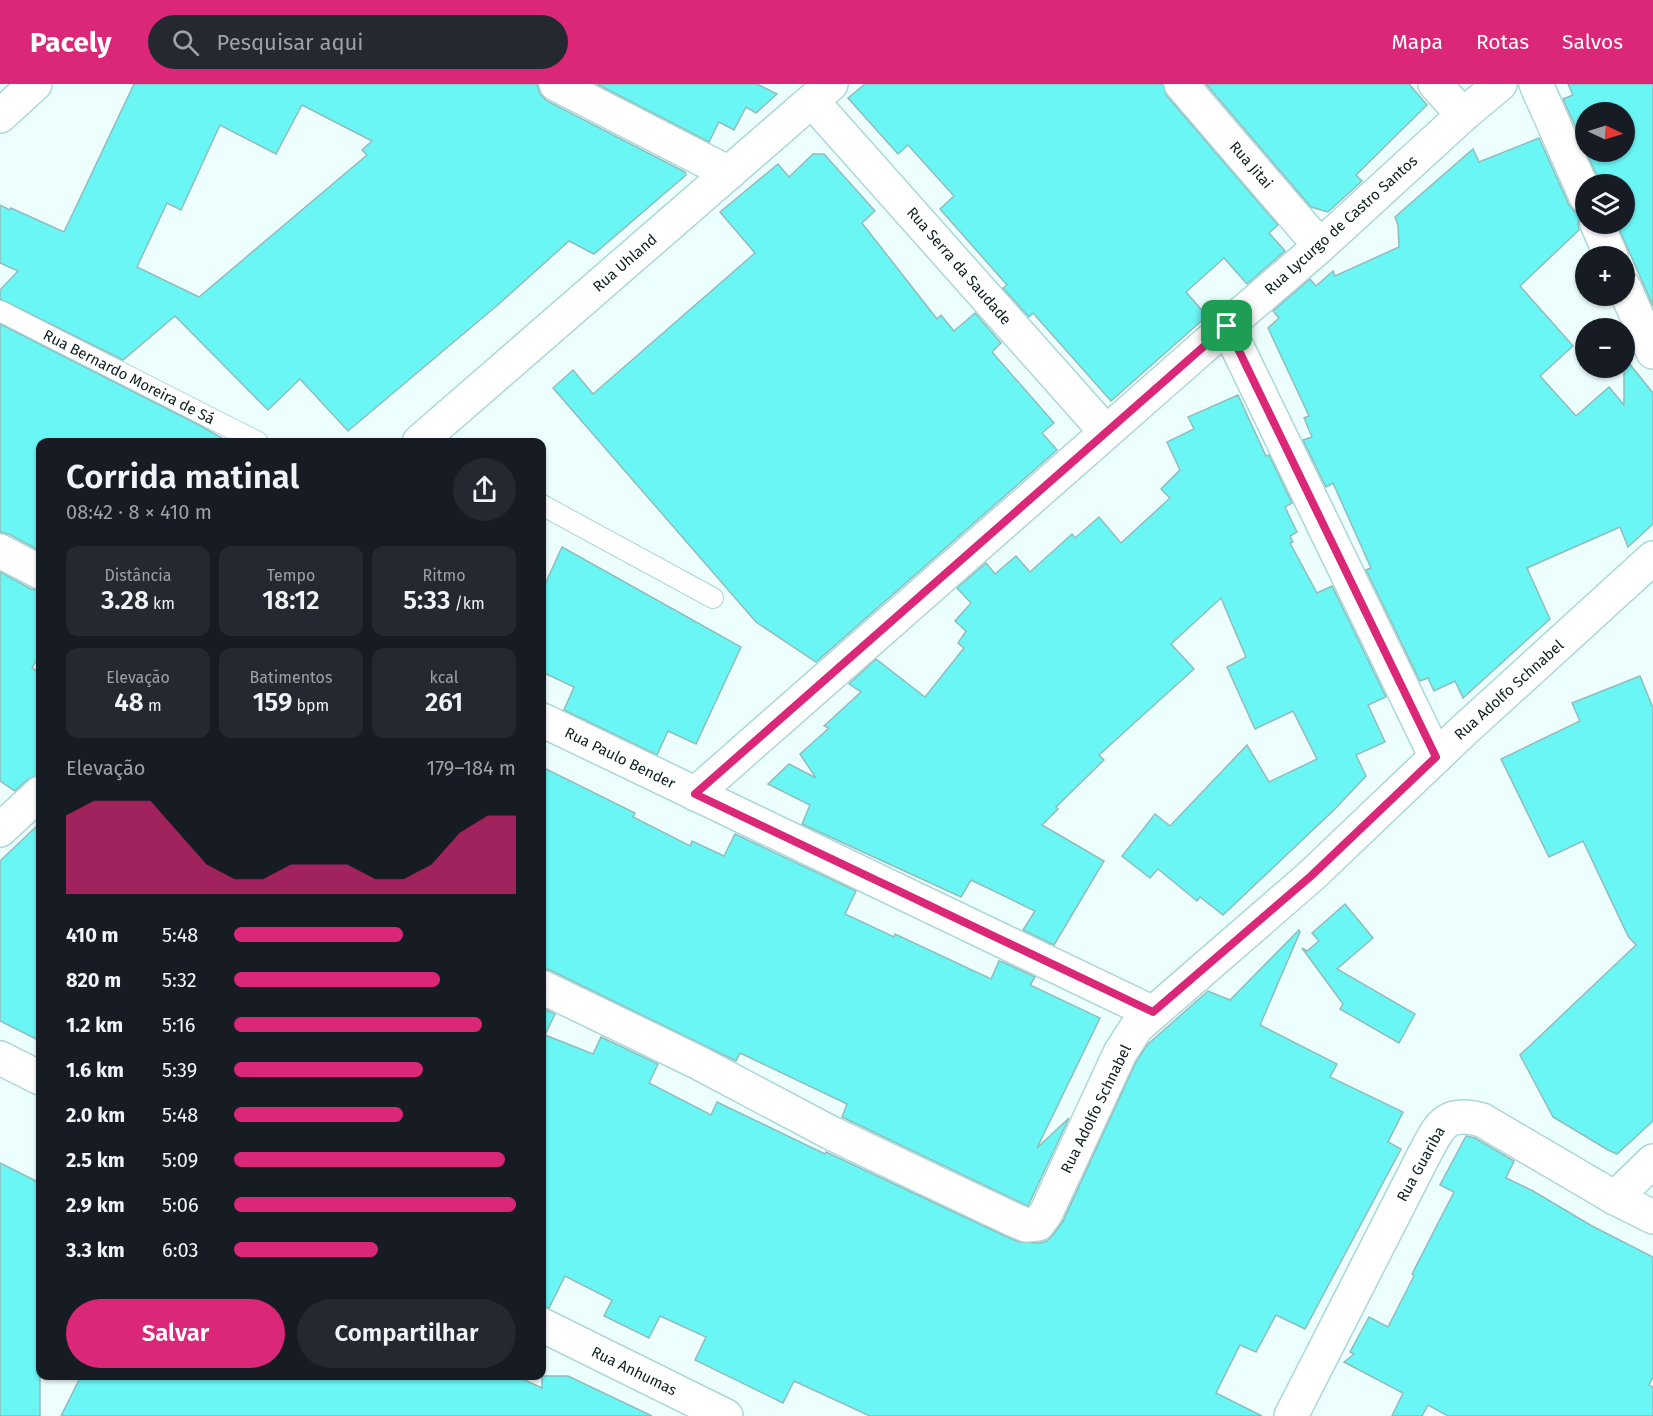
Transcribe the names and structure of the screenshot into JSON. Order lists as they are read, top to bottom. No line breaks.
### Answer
{"streets":{"street":["Rua Jitai","Rua Lycurgo de Castro Santos","Rua Uhland","Rua Serra da Saudade","Rua Adolfo Schnabel","Rua Paulo Bender","Rua Guariba","Rua Anhumas"],"lane":["Rua Bernardo Moreira de Sá"]},"crossings":[["Rua Jitai","Rua Lycurgo de Castro Santos"],["Rua Lycurgo de Castro Santos","Rua Serra da Saudade"],["Rua Lycurgo de Castro Santos","Rua Paulo Bender"],["Rua Uhland","Rua Serra da Saudade"],["Rua Adolfo Schnabel","Rua Paulo Bender"]],"north":"right","page":{"header":"Pacely","search":"Pesquisar aqui","nav":["Mapa","Rotas","Salvos"],"map_buttons":["+","−"],"heading":["Corrida matinal","08:42 · 8 × 410 m"],"stats":[["Distância","3.28 km"],["Tempo","18:12"],["Ritmo","5:33 /km"],["Elevação","48 m"],["Batimentos","159 bpm"],["kcal","261"]],"chart":["Elevação","179–184 m"],"list":[{"name":"410 m","note":"5:48"},{"name":"820 m","note":"5:32"},{"name":"1.2 km","note":"5:16"},{"name":"1.6 km","note":"5:39"},{"name":"2.0 km","note":"5:48"},{"name":"2.5 km","note":"5:09"},{"name":"2.9 km","note":"5:06"},{"name":"3.3 km","note":"6:03"}],"buttons":["Salvar","Compartilhar"]}}
